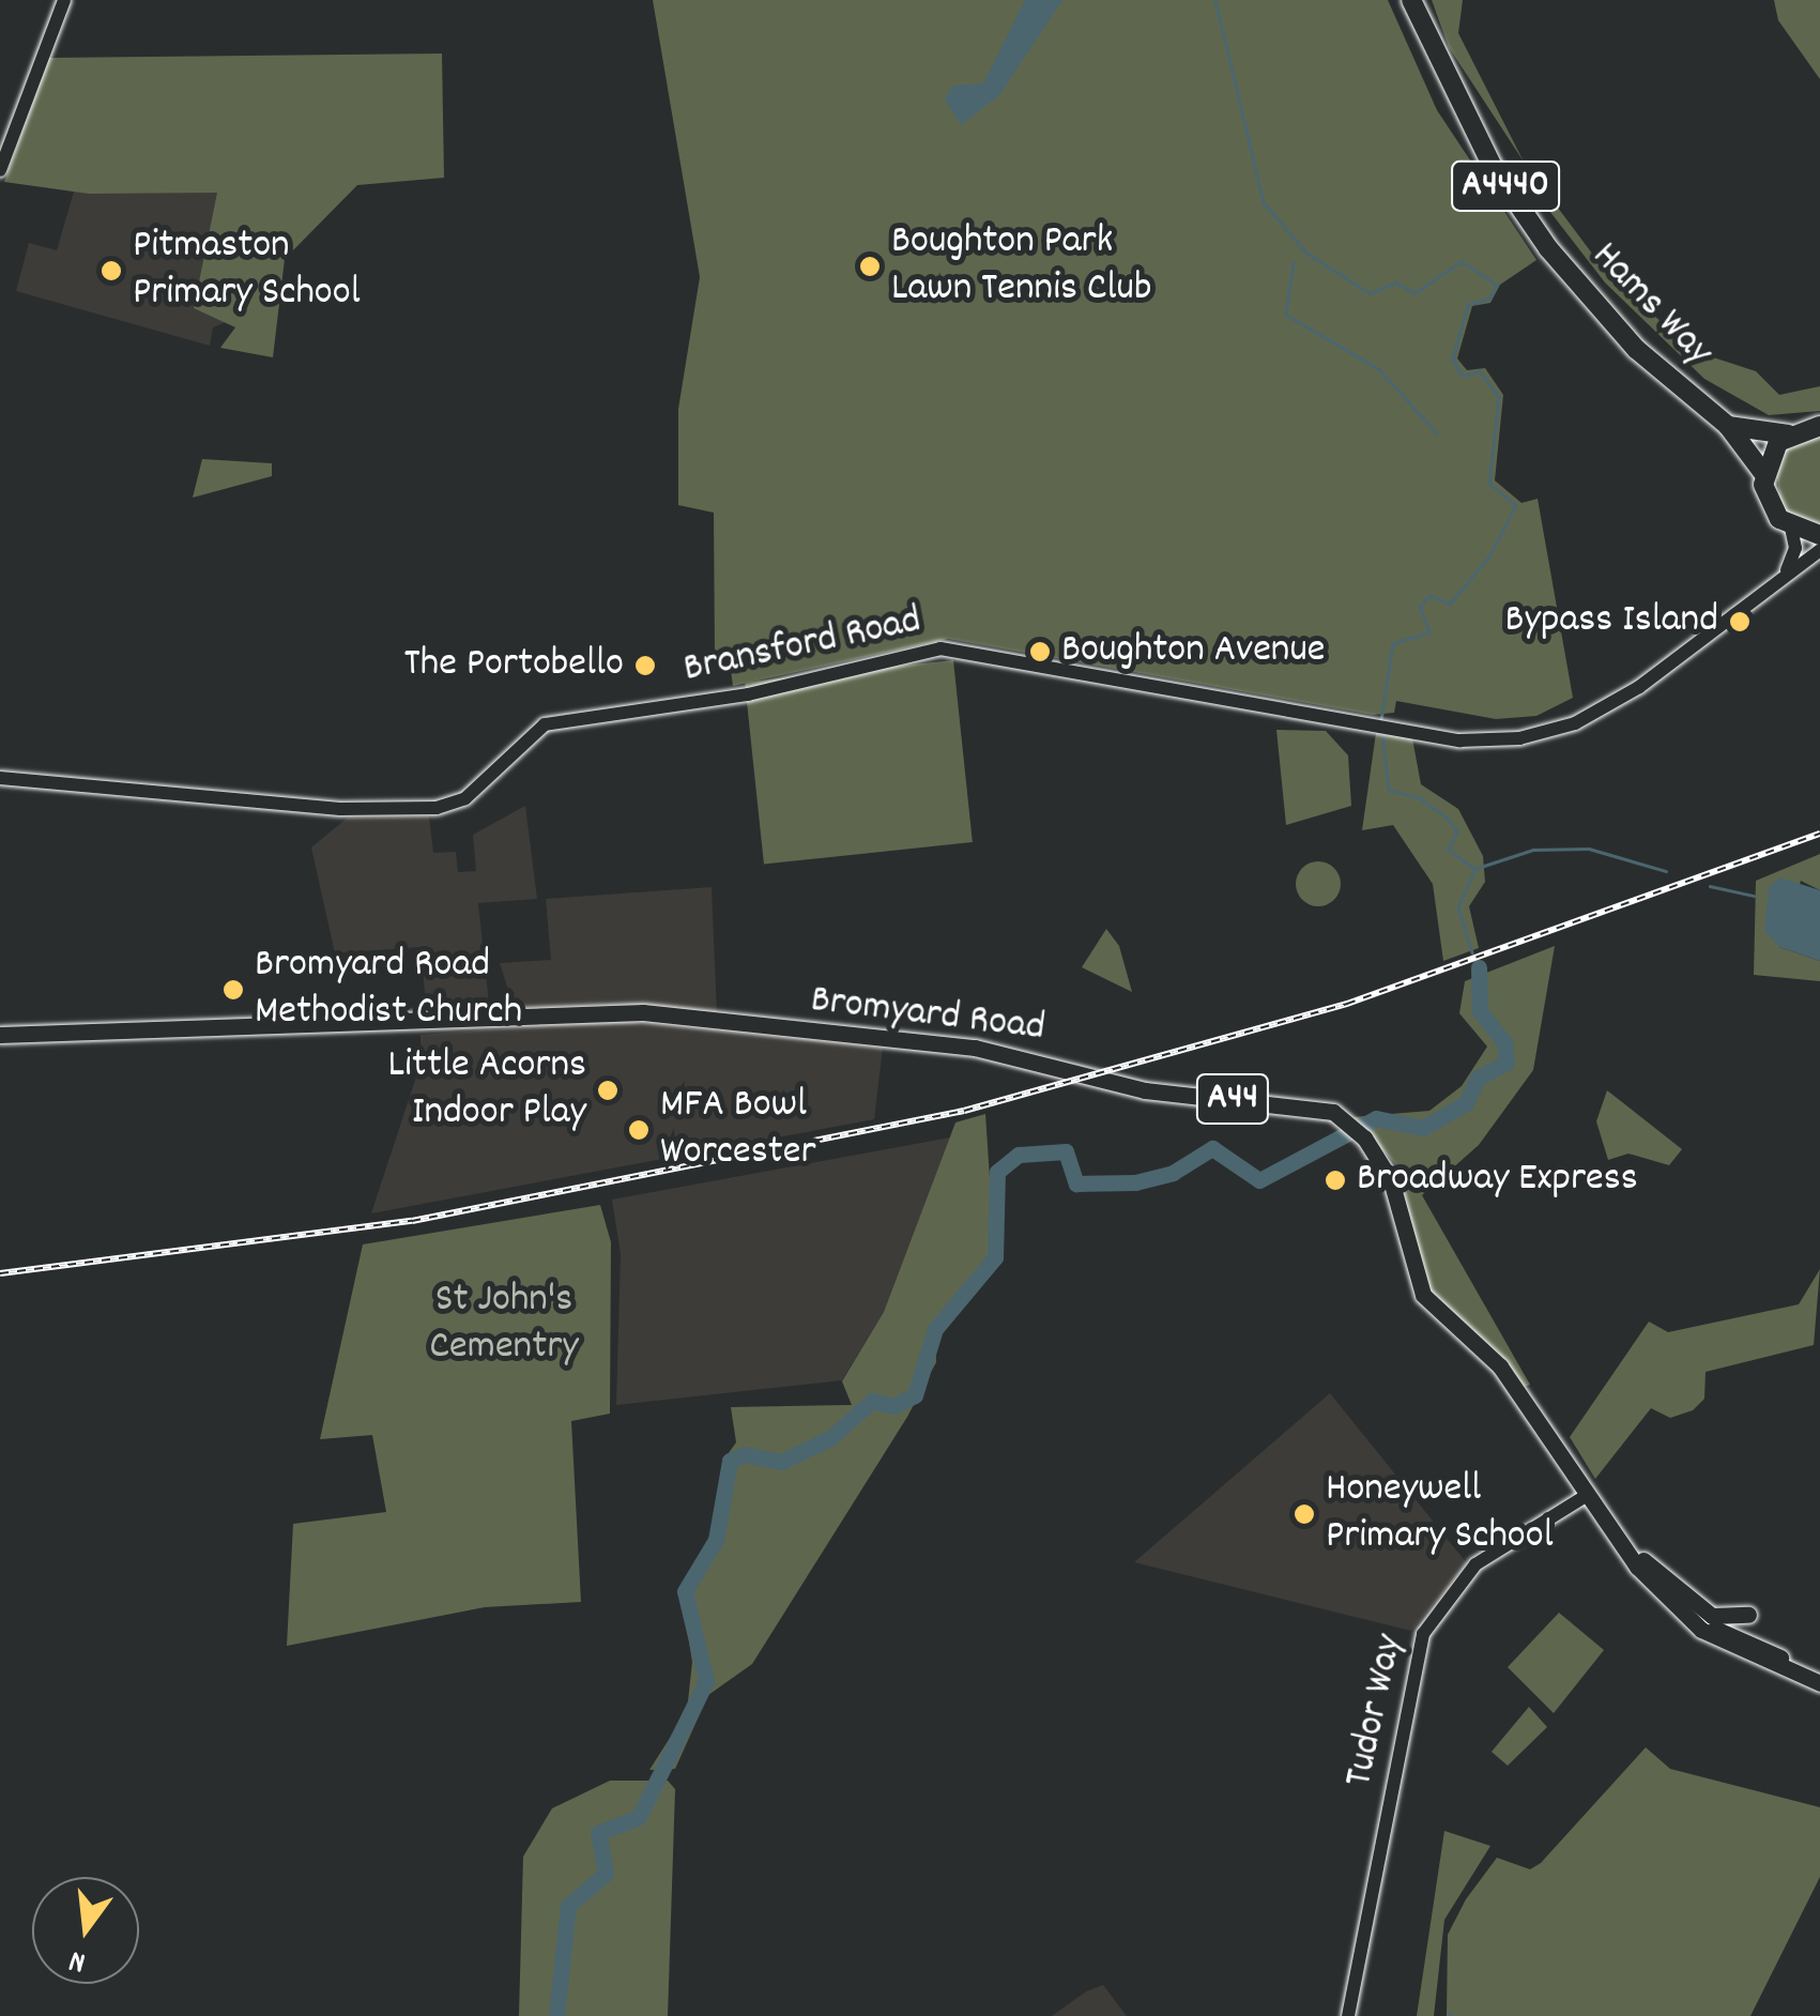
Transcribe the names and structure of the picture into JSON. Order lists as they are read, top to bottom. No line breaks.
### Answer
{"streets":{"highway":["A4440","Hams Way"],"main road":["Bransford Road","Bromyard Road","A44","Tudor Way"]},"crossings":[["Bromyard Road","Tudor Way"]],"parks":["St John's Cementry"],"places":["Boughton Park Lawn Tennis Club","Pitmaston Primary School","Bypass Island","Boughton Avenue","The Portobello","Bromyard Road Methodist Church","Little Acorns Indoor Play","MFA Bowl Worcester","Broadway Express","Honeywell Primary School"],"north":"bottom"}
